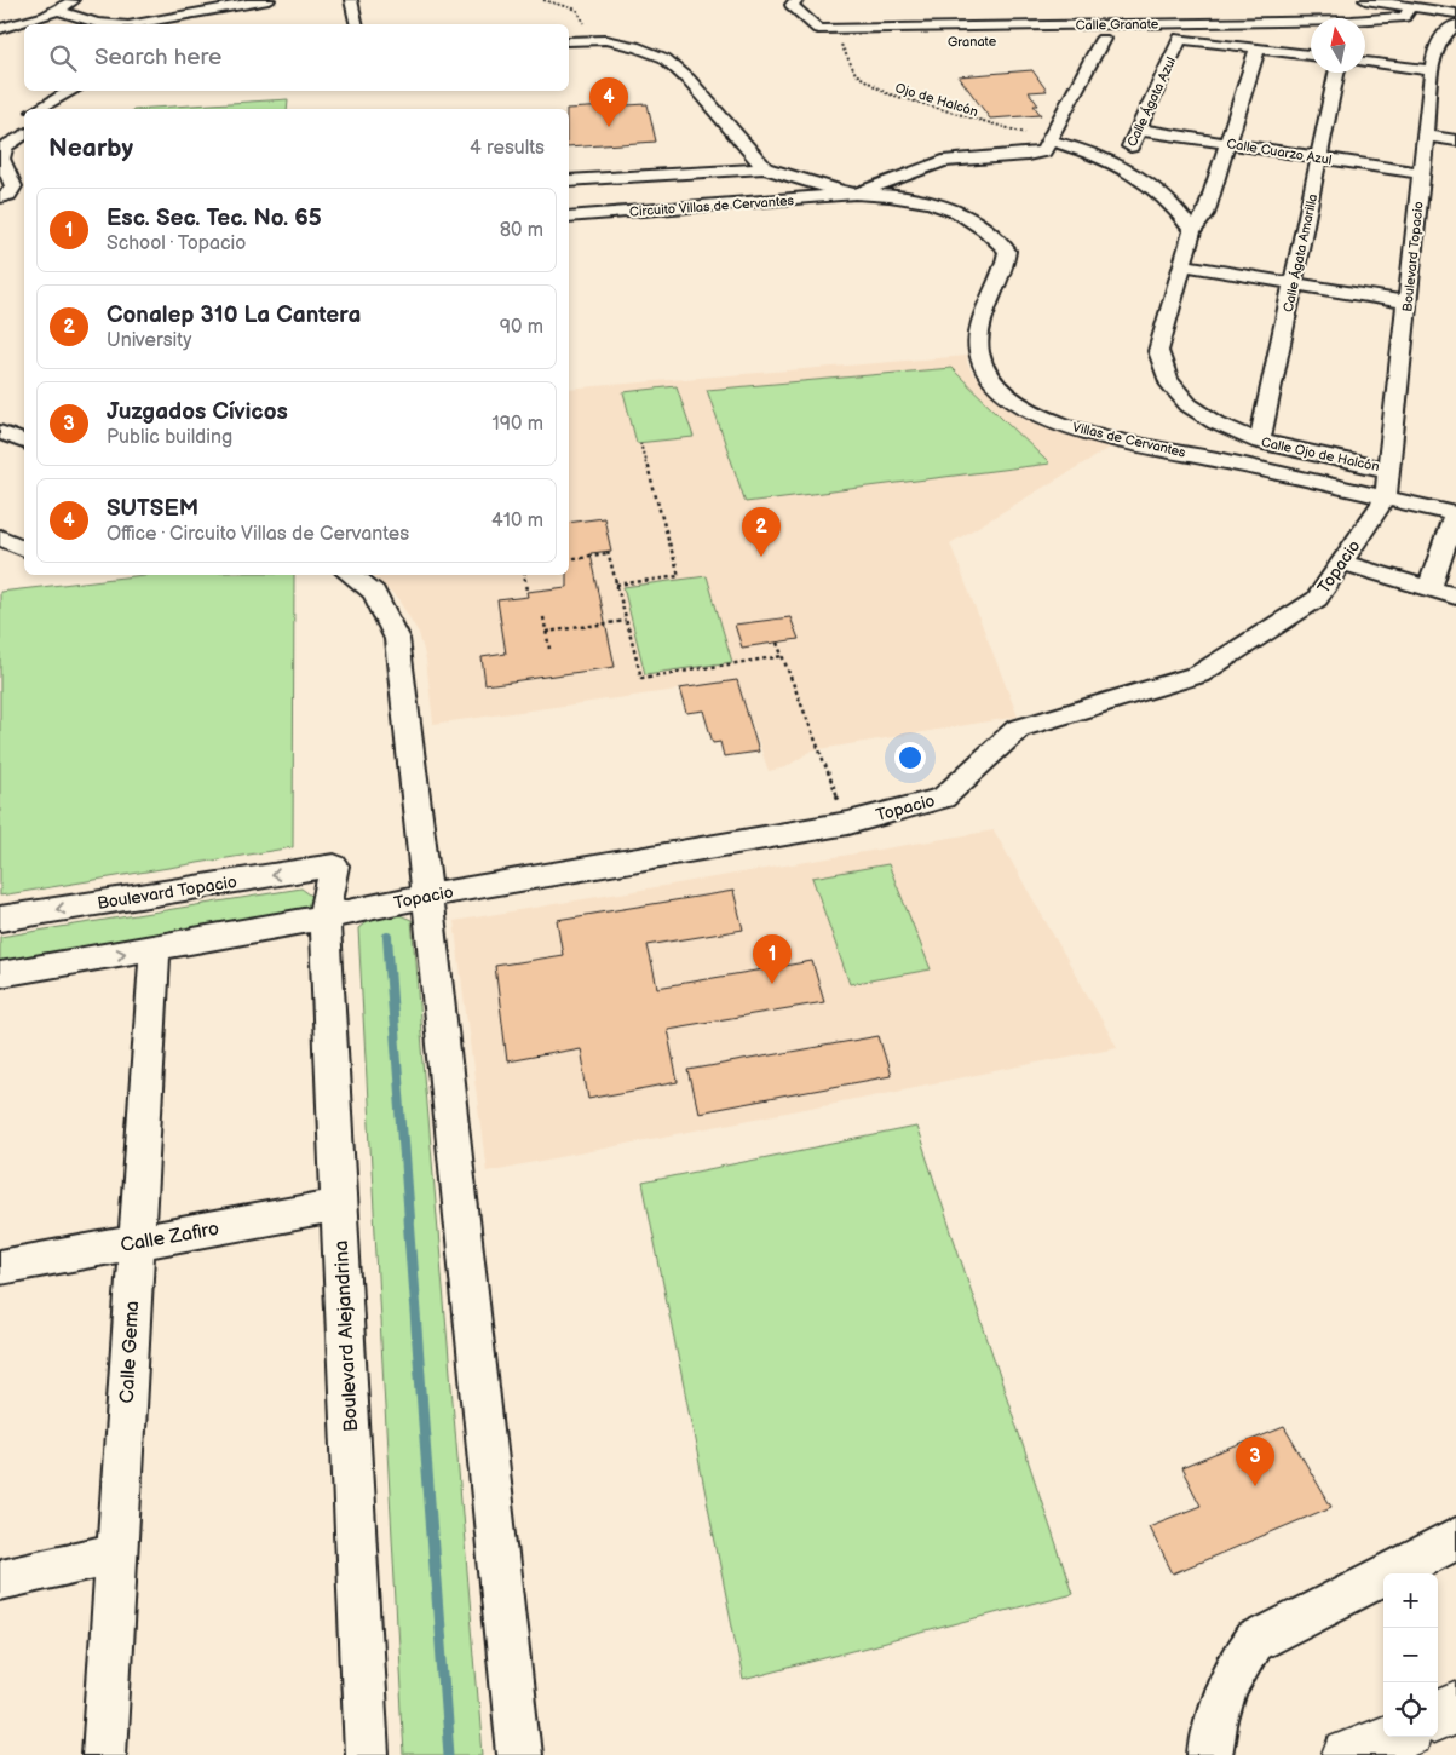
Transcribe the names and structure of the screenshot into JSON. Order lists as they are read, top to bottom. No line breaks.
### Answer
{"streets":{"street":["Calle Granate","Granate","Calle Ágata Azul","Calle Cuarzo Azul","Circuito Villas de Cervantes","Calle Ágata Amarilla","Boulevard Topacio","Villas de Cervantes","Calle Ojo de Halcón","Topacio","Calle Zafiro","Boulevard Alejandrina","Calle Gema"],"path":["Ojo de Halcón"]},"crossings":[["Calle Granate","Granate"],["Calle Granate","Calle Ágata Azul"],["Calle Ágata Azul","Calle Cuarzo Azul"],["Calle Cuarzo Azul","Calle Ágata Amarilla"],["Calle Cuarzo Azul","Boulevard Topacio"],["Circuito Villas de Cervantes","Villas de Cervantes"],["Calle Ágata Amarilla","Calle Ojo de Halcón"],["Boulevard Topacio","Villas de Cervantes"],["Boulevard Topacio","Calle Ojo de Halcón"],["Boulevard Topacio","Topacio"],["Boulevard Topacio","Boulevard Alejandrina"],["Villas de Cervantes","Topacio"],["Topacio","Boulevard Alejandrina"],["Calle Zafiro","Boulevard Alejandrina"],["Calle Zafiro","Calle Gema"]],"north":"top","page":{"search":"Search here","pins":["4","2","1","3"],"heading":["Nearby","4 results"],"list":[{"mark":"1","name":"Esc. Sec. Tec. No. 65","note":"School · Topacio","value":"80 m"},{"mark":"2","name":"Conalep 310 La Cantera","note":"University","value":"90 m"},{"mark":"3","name":"Juzgados Cívicos","note":"Public building","value":"190 m"},{"mark":"4","name":"SUTSEM","note":"Office · Circuito Villas de Cervantes","value":"410 m"}],"map_buttons":["+","−"]}}
